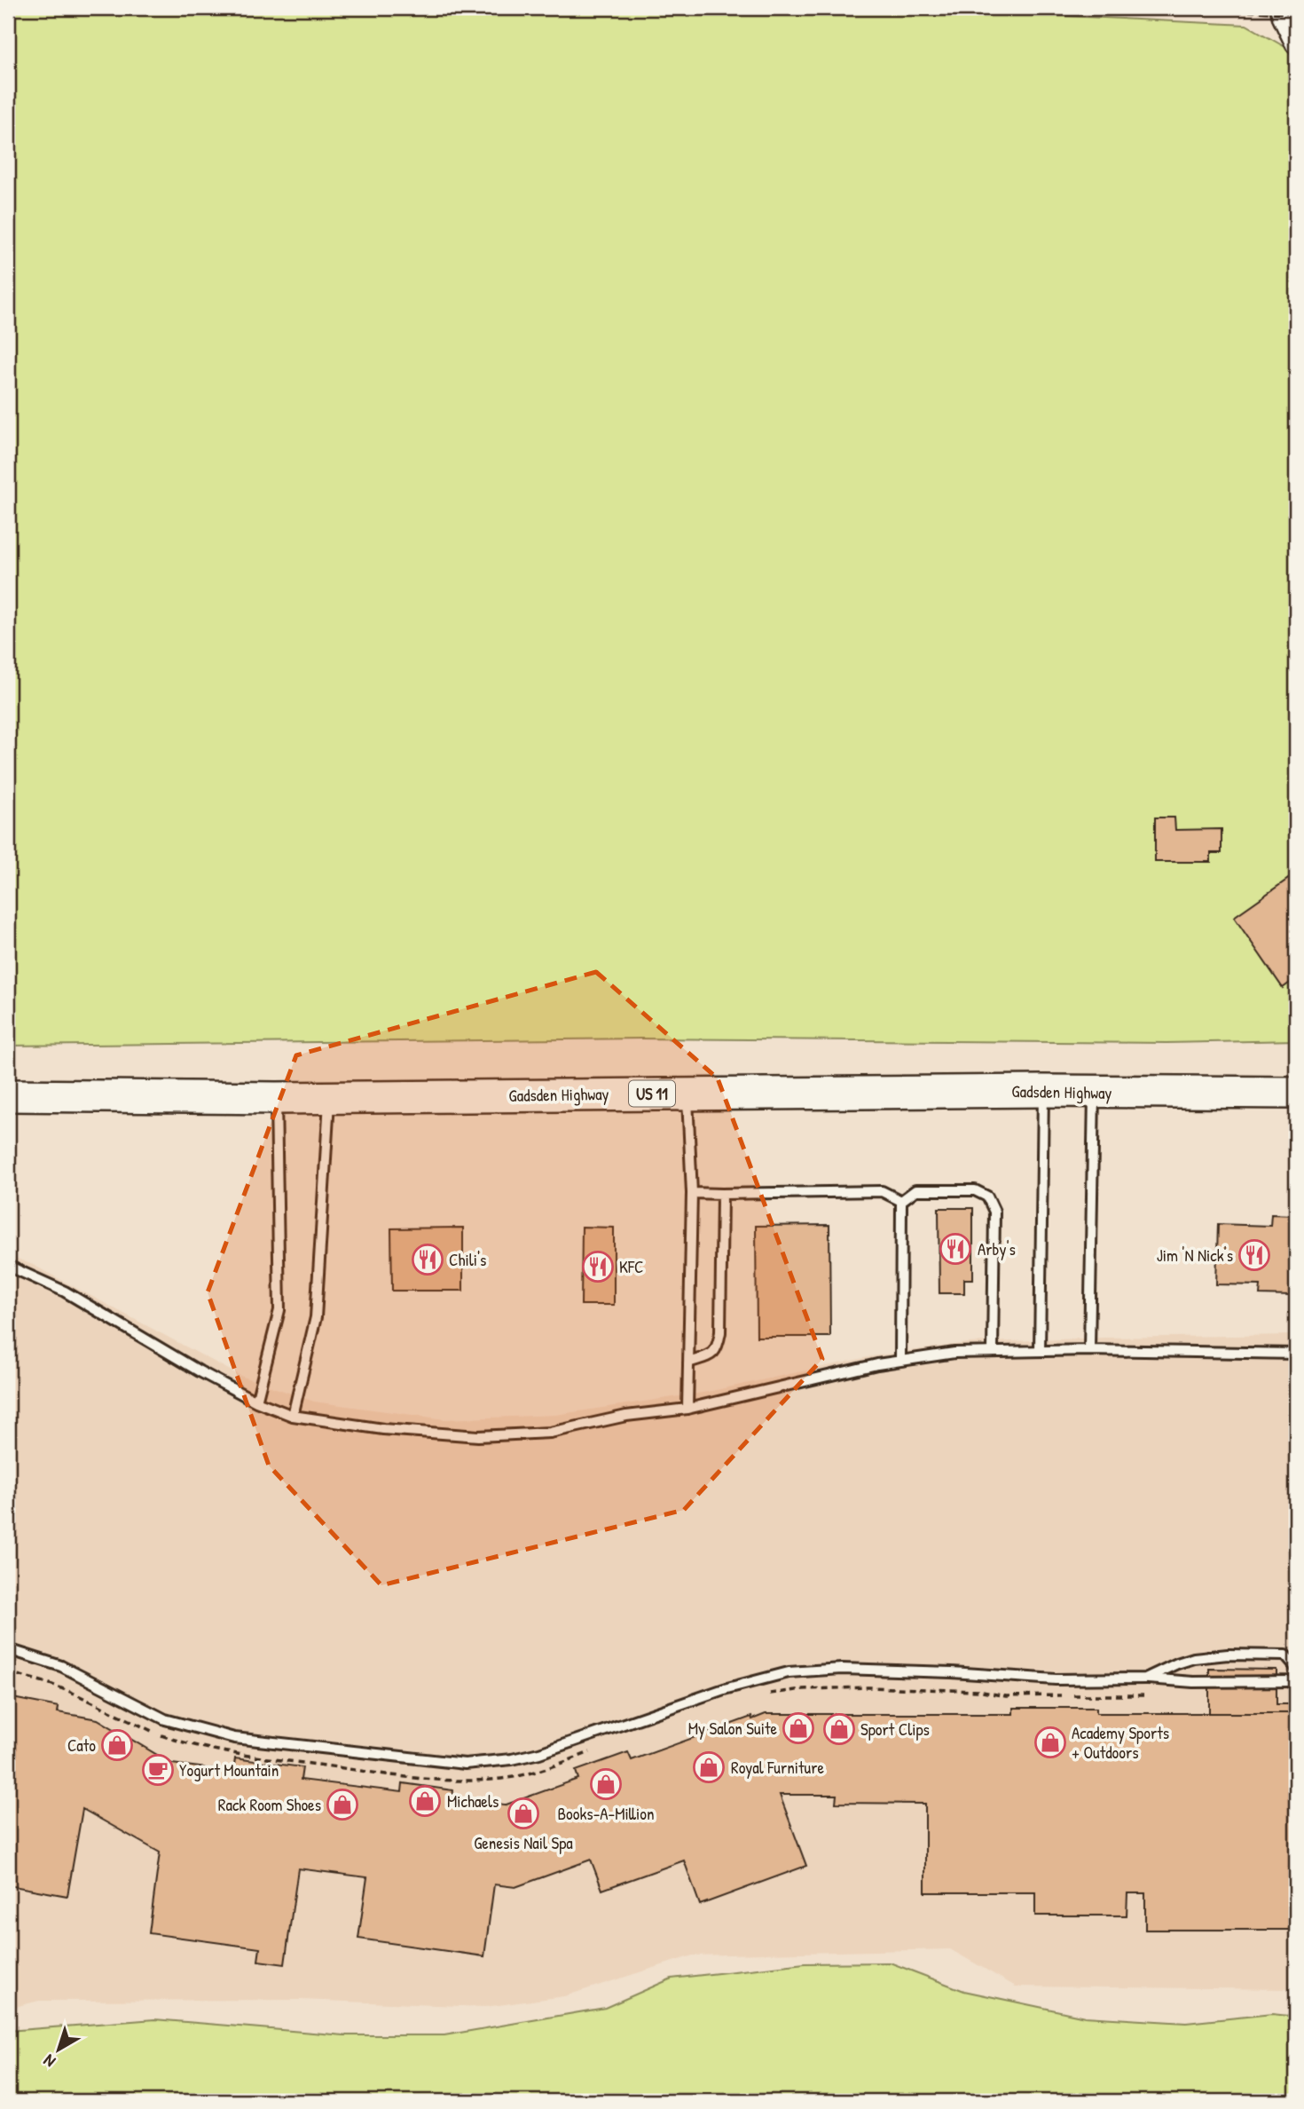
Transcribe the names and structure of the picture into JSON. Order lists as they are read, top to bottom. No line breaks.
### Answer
{"streets":{"main road":["Gadsden Highway","US 11"]},"places":{"restaurant":["Arby's","Jim 'N Nick's","Chili's","KFC"],"shop":["My Salon Suite","Sport Clips","Academy Sports + Outdoors","Cato","Royal Furniture","Books-A-Million","Michaels","Rack Room Shoes","Genesis Nail Spa"],"cafe":["Yogurt Mountain"]},"north":"bottom left"}
